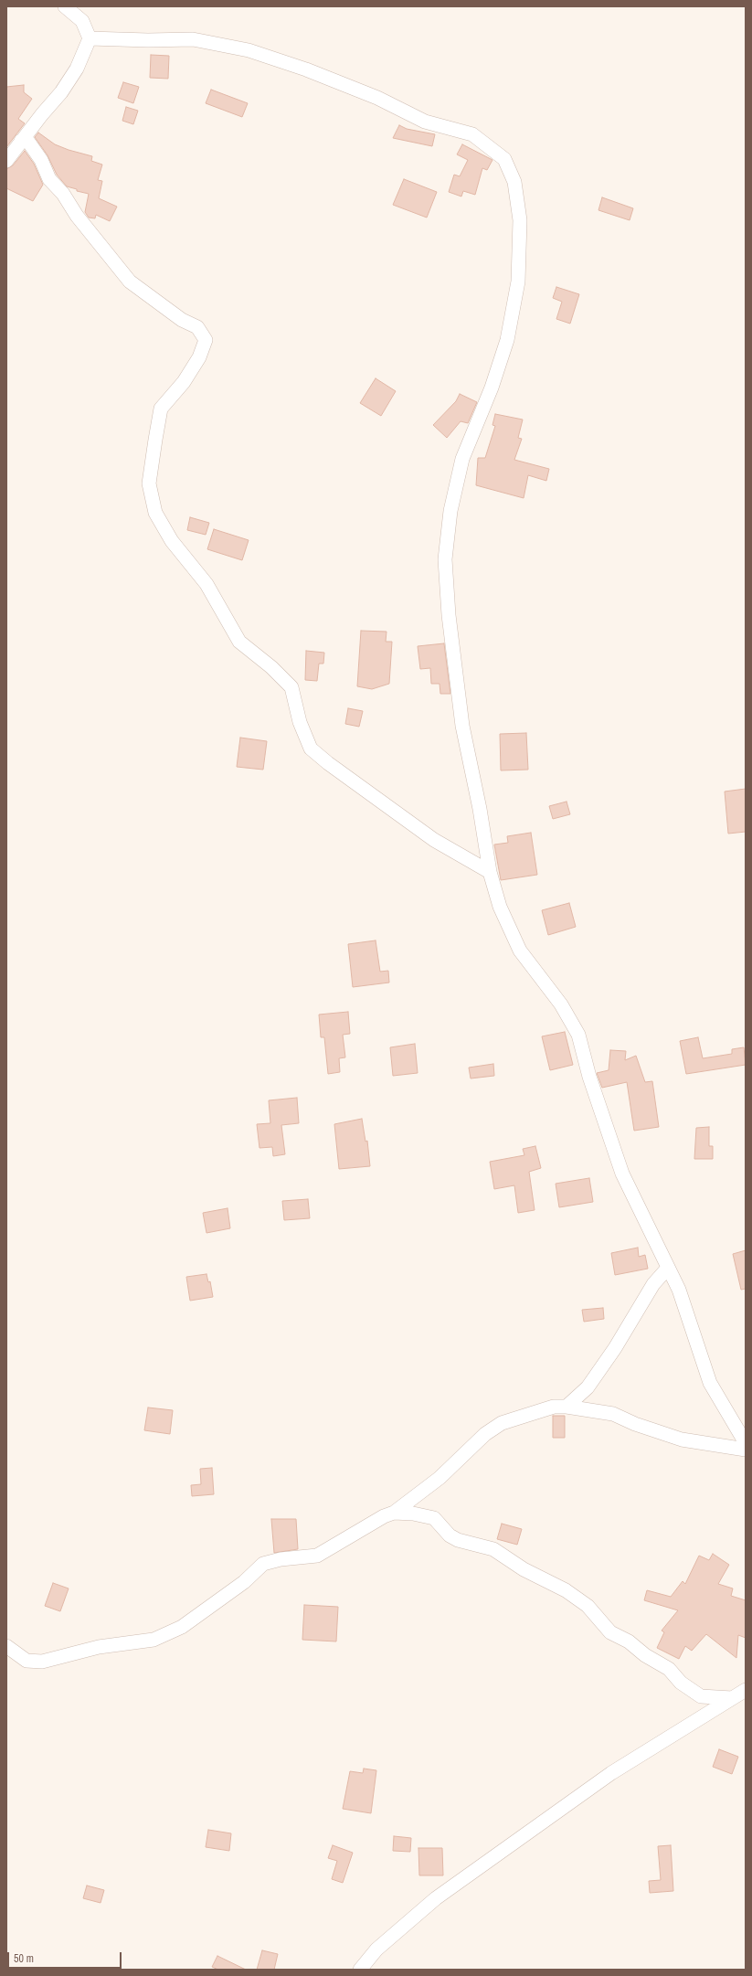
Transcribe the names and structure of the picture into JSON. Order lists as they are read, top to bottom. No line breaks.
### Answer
{"scale_bar":"50 m"}
